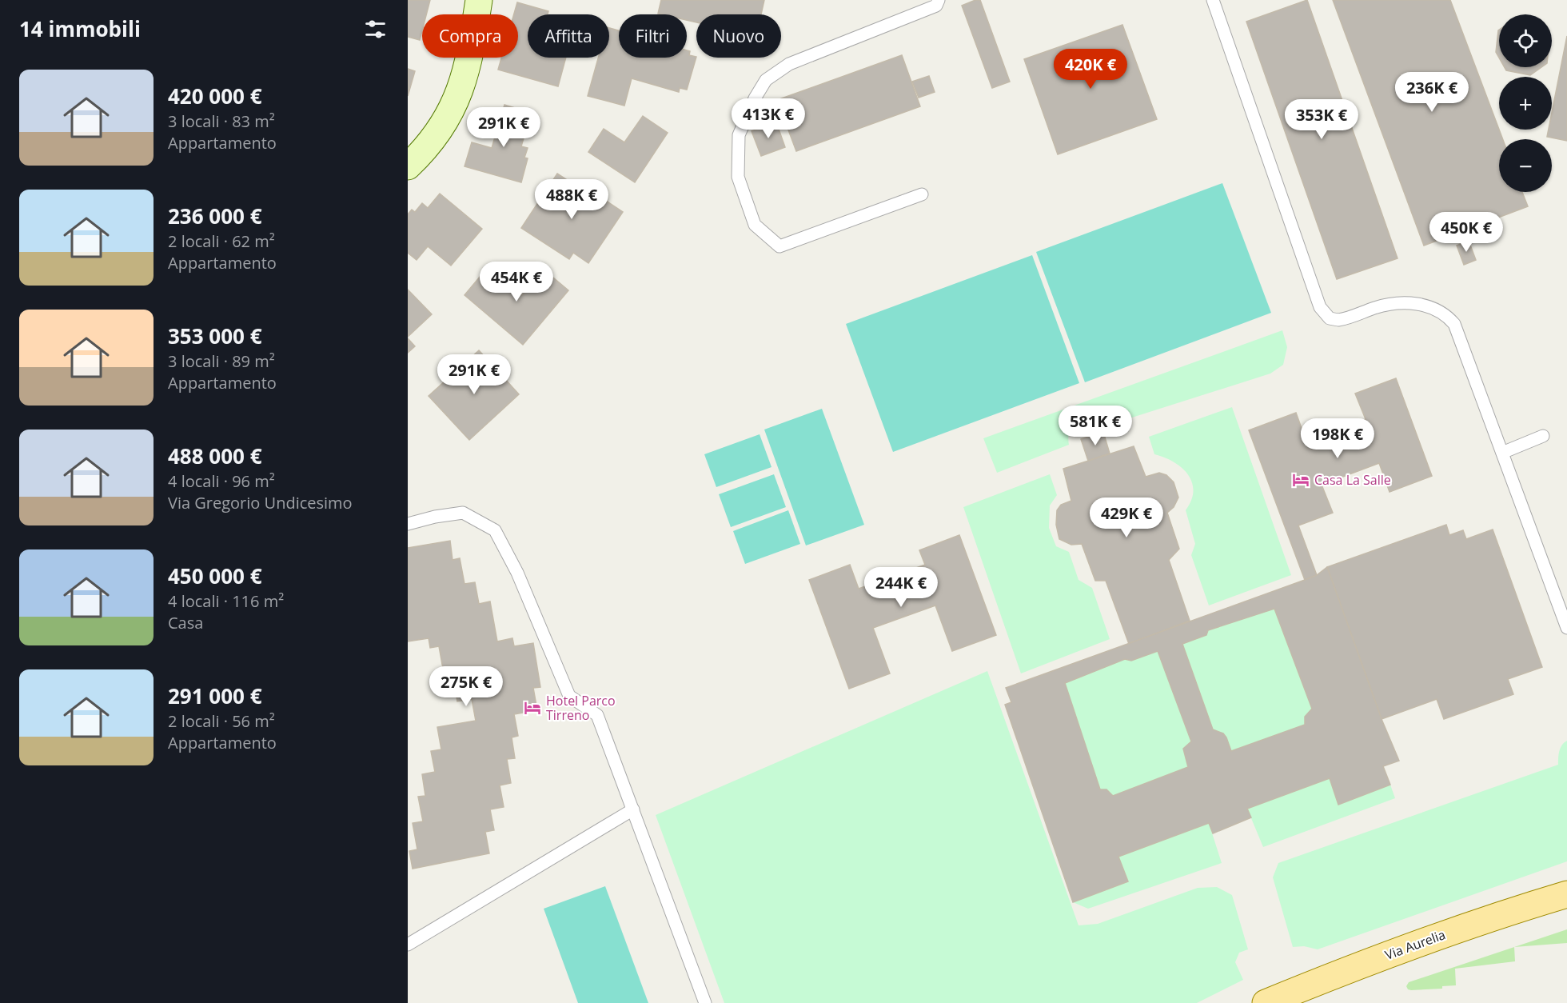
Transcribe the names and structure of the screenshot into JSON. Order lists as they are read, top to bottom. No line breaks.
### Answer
{"streets":{"main road":["Via Aurelia"]},"places":{"hotel":["Casa La Salle","Hotel Parco Tirreno"]},"page":{"heading":"14 immobili","map_buttons":["+","−"],"chip":["Compra","Affitta","Filtri","Nuovo"],"price":["420K €","236K €","413K €","353K €","291K €","488K €","450K €","454K €","291K €","581K €","198K €","429K €","244K €","275K €"],"list":[{"name":"420 000 €","note":"3 locali · 83 m² · Appartamento"},{"name":"236 000 €","note":"2 locali · 62 m² · Appartamento"},{"name":"353 000 €","note":"3 locali · 89 m² · Appartamento"},{"name":"488 000 €","note":"4 locali · 96 m² · Via Gregorio Undicesimo"},{"name":"450 000 €","note":"4 locali · 116 m² · Casa"},{"name":"291 000 €","note":"2 locali · 56 m² · Appartamento"}]}}
